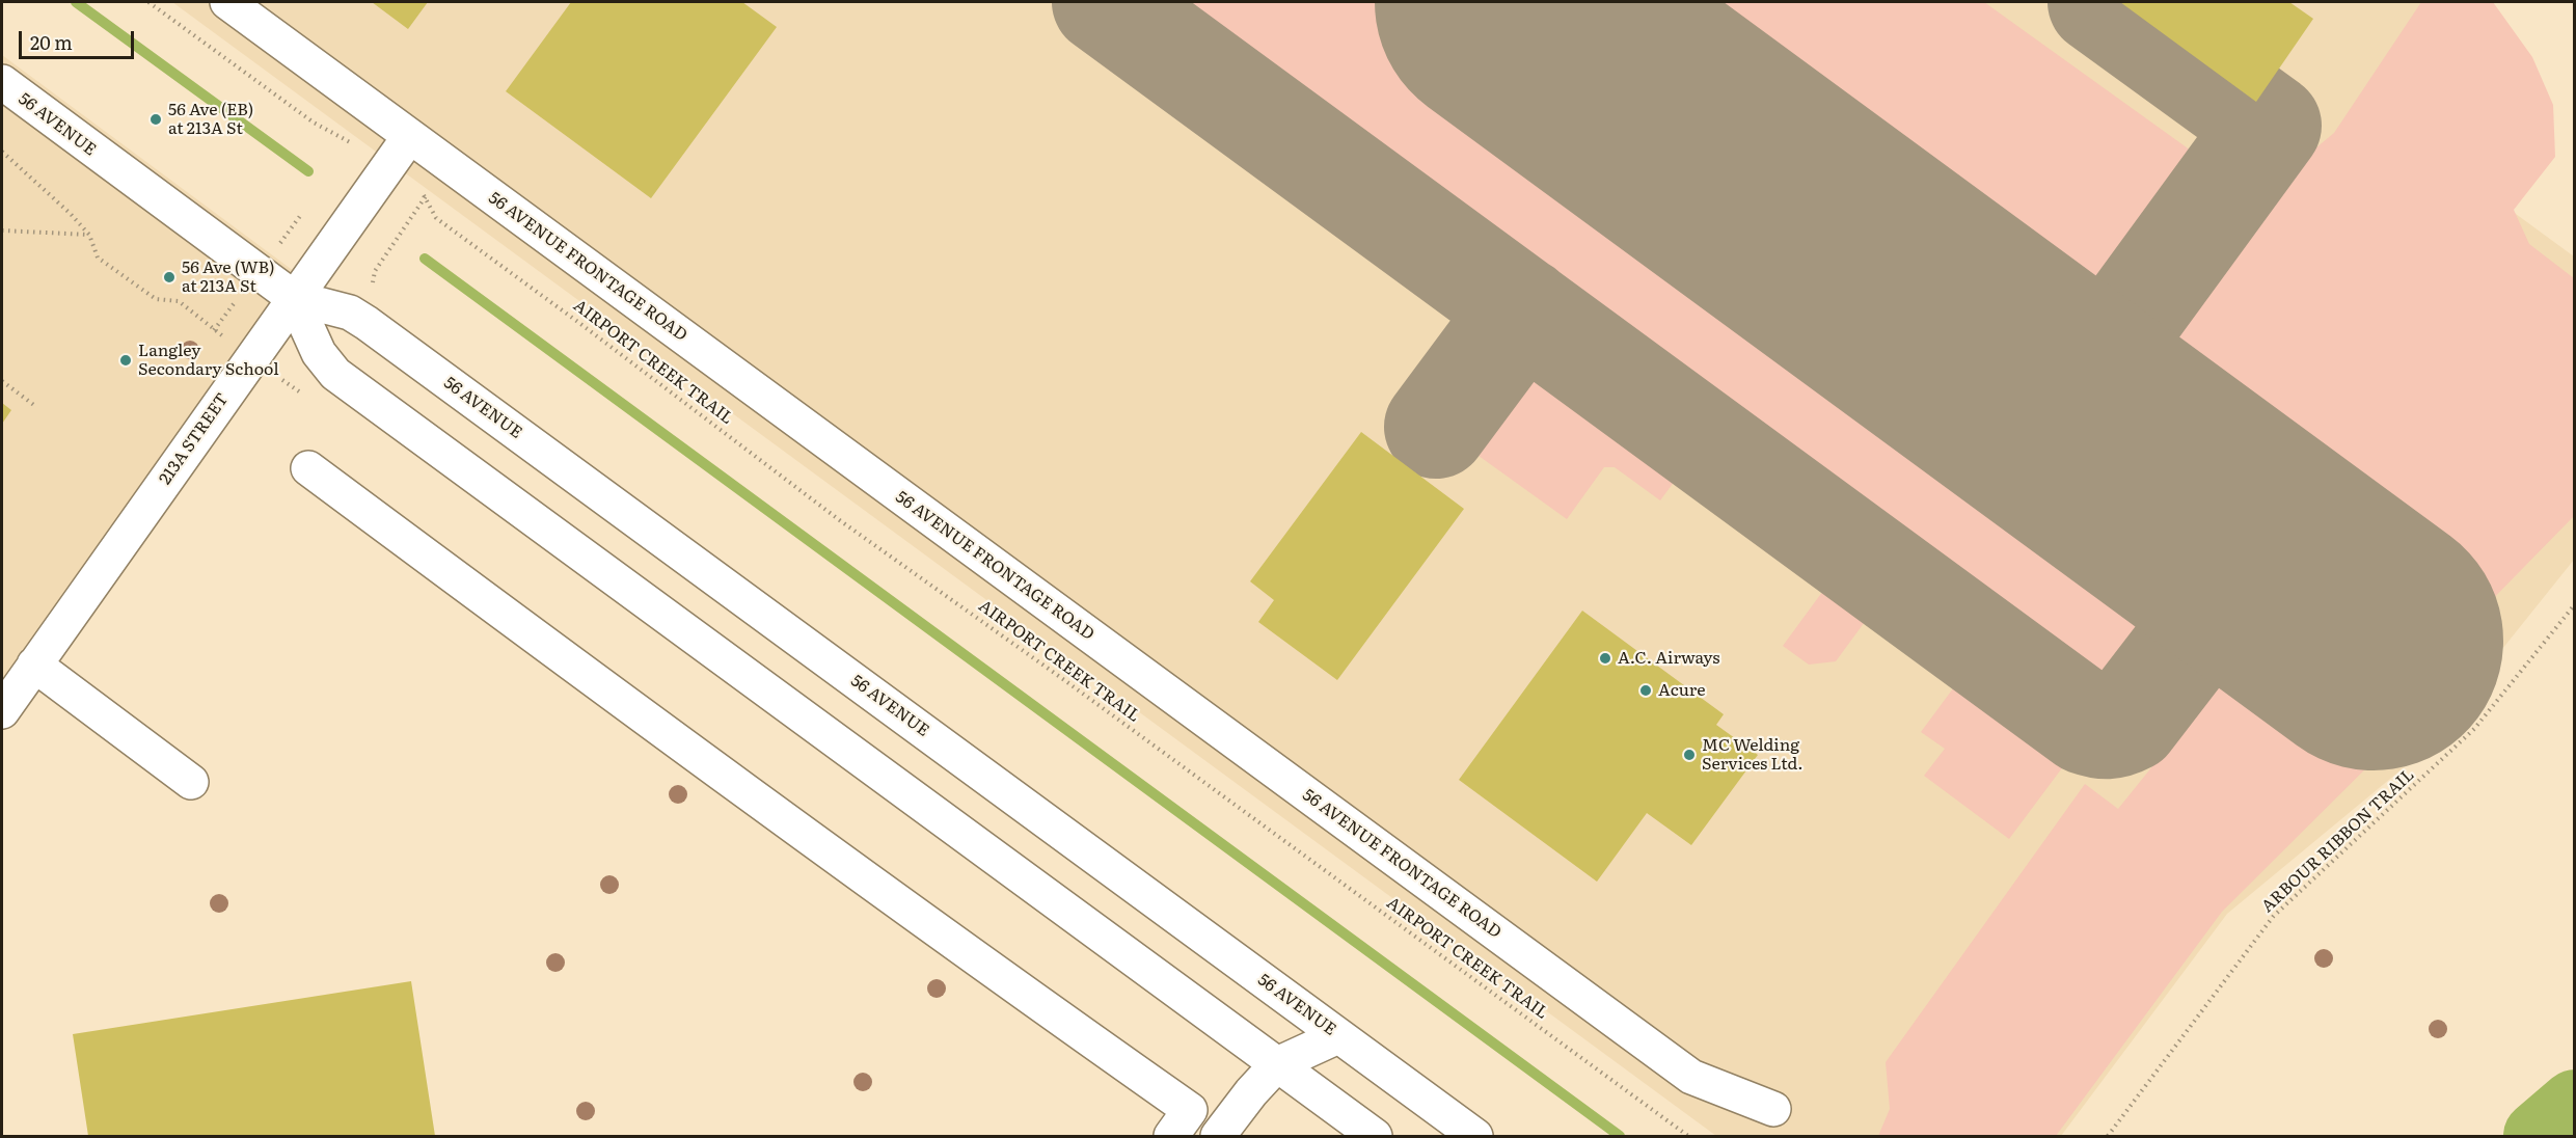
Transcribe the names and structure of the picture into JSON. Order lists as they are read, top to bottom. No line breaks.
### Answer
{"streets":{"main road":["56 AVENUE","56 AVENUE FRONTAGE ROAD","213A STREET"],"path":["AIRPORT CREEK TRAIL","ARBOUR RIBBON TRAIL"]},"crossings":[["56 AVENUE","213A STREET"],["56 AVENUE FRONTAGE ROAD","213A STREET"]],"places":["56 Ave (EB) at 213A St","56 Ave (WB) at 213A St","Langley Secondary School","A.C. Airways","Acure","MC Welding Services Ltd."],"scale_bar":"20 m"}
